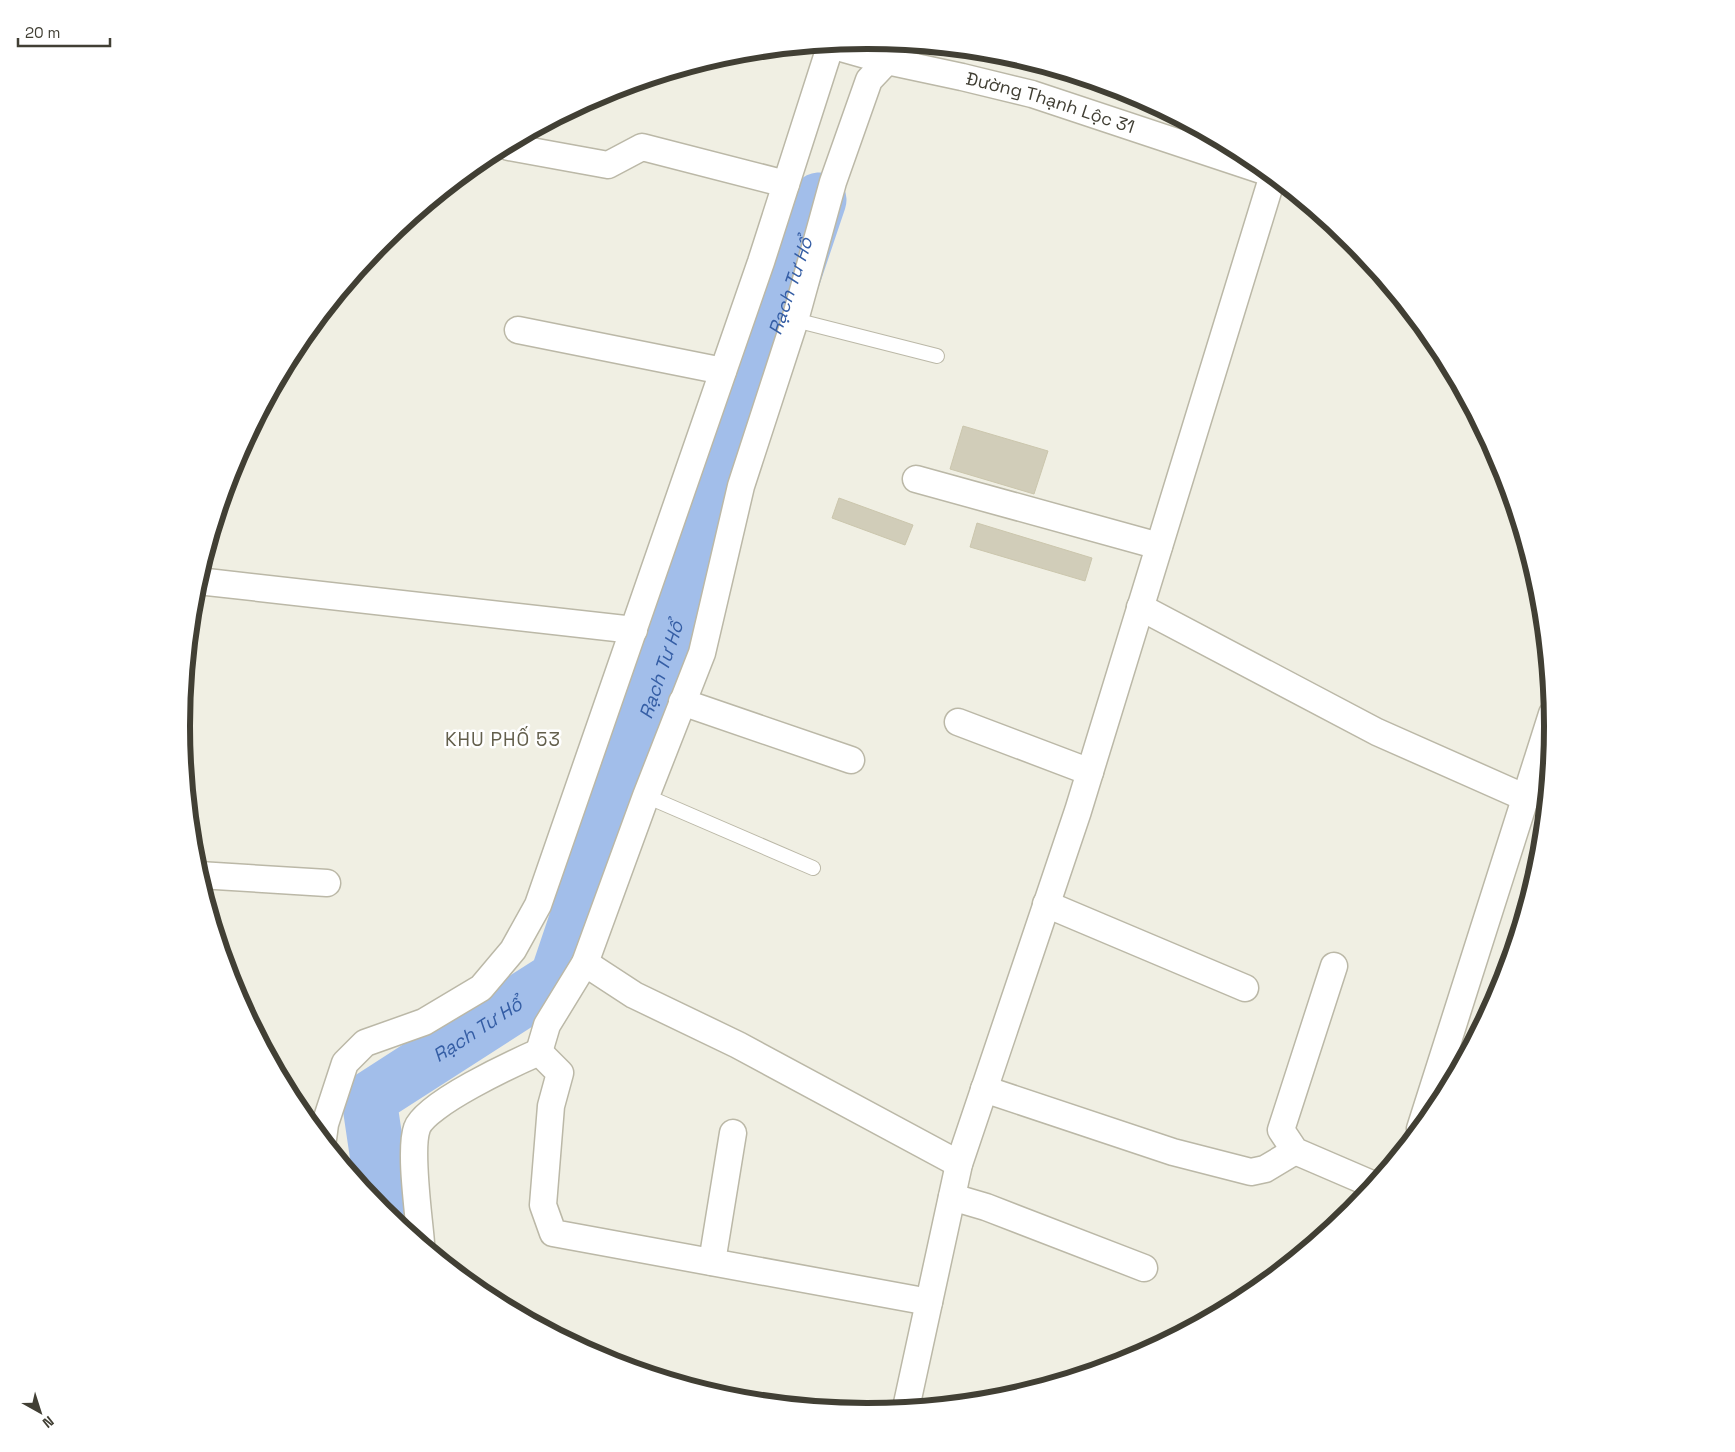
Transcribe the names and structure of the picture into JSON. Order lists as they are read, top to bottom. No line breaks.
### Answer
{"streets":{"street":["Đường Thạnh Lộc 31"]},"districts":["KHU PHỐ 53"],"water":["Rạch Tư Hổ"],"scale_bar":"20 m","north":"bottom right"}
